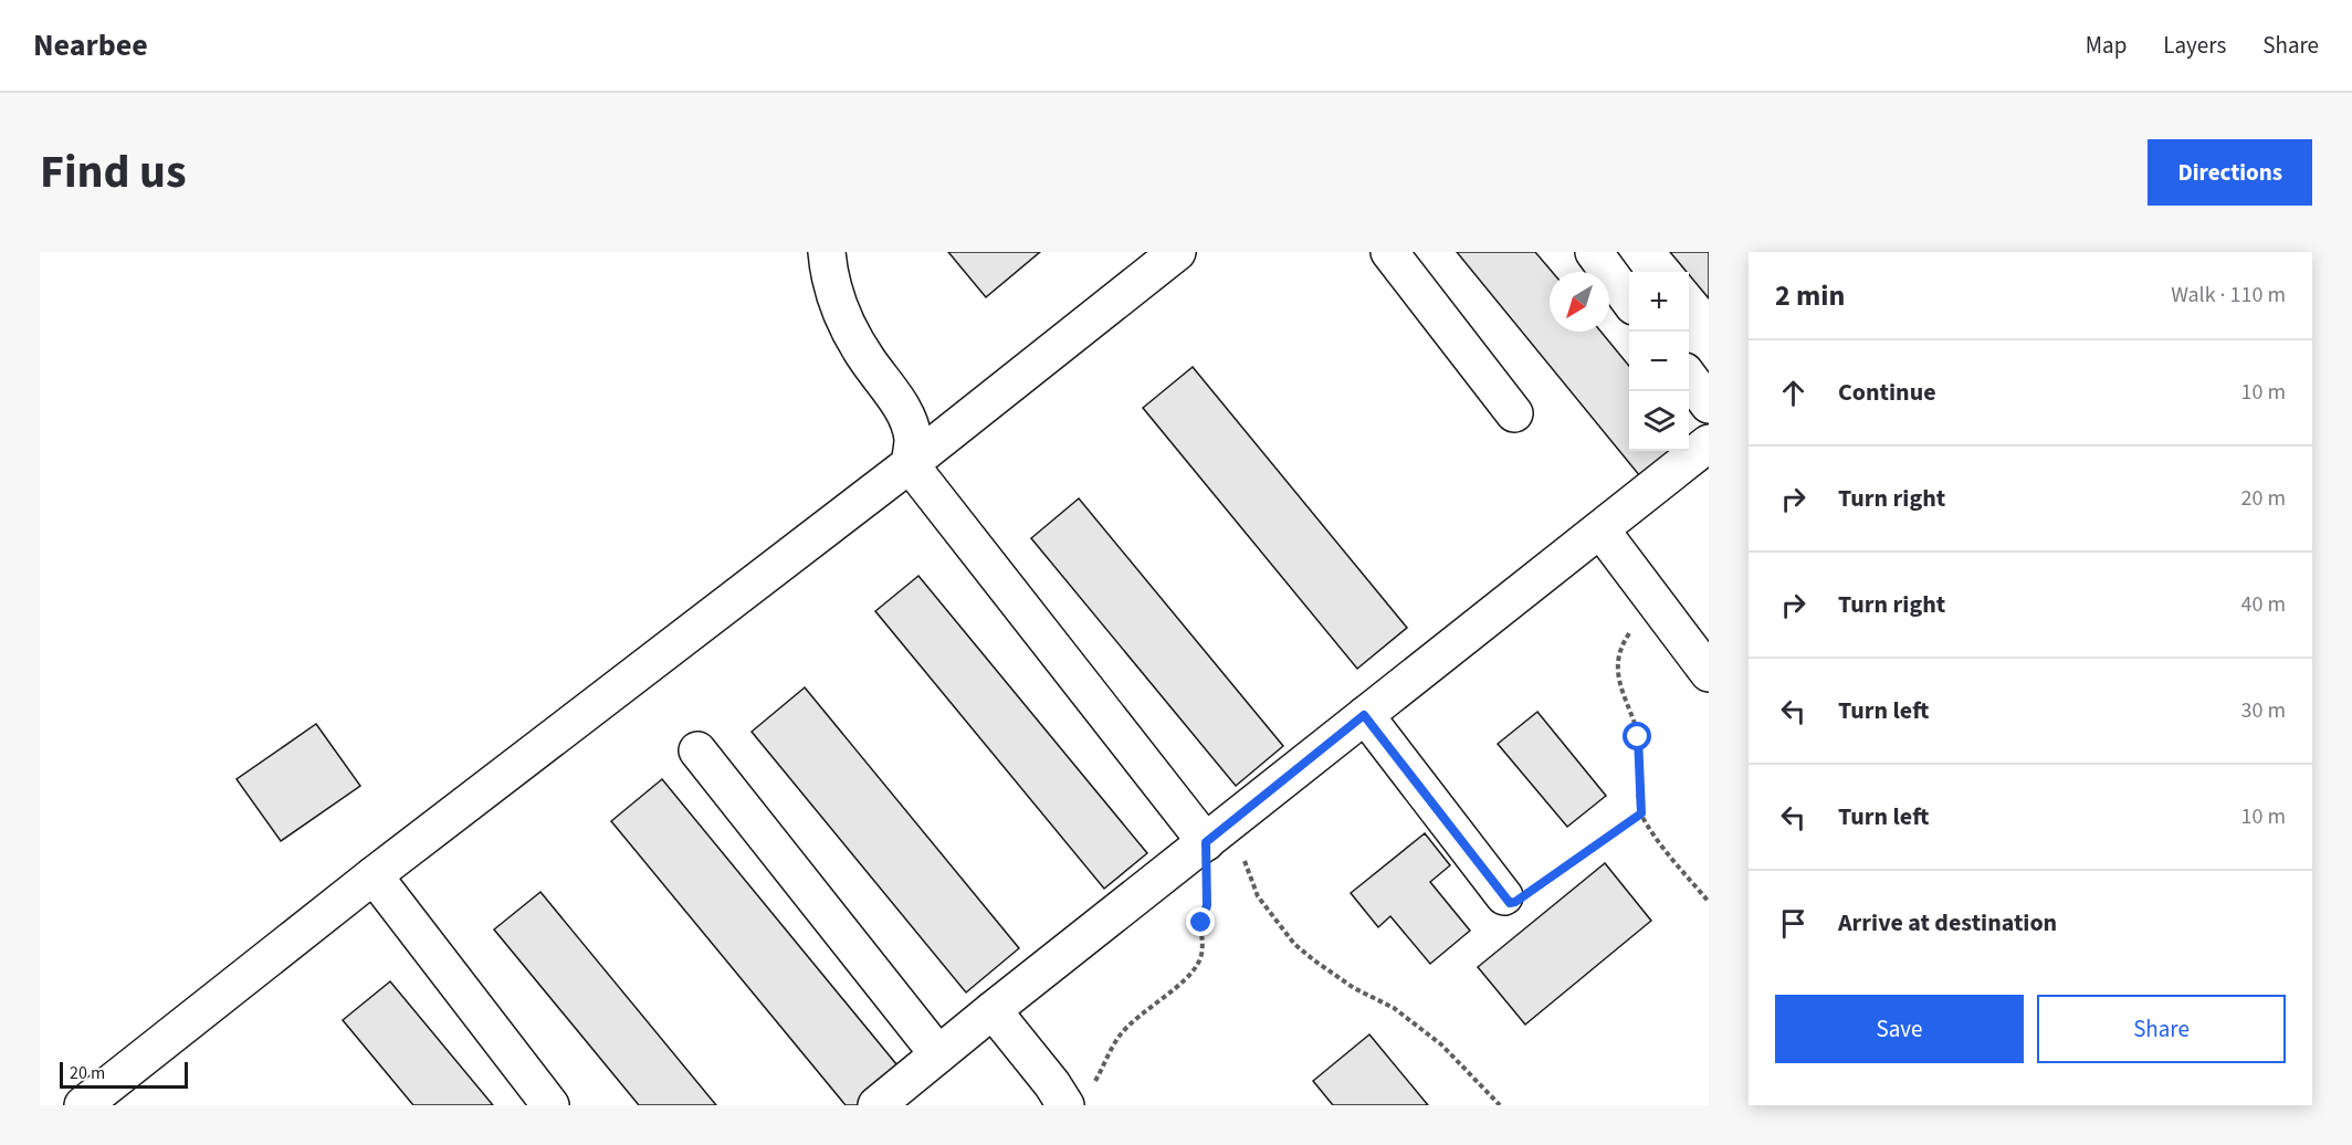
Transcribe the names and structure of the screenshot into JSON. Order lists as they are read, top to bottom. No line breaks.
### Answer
{"scale_bar":"20 m","north":"bottom left","page":{"header":"Nearbee","nav":["Map","Layers","Share"],"title":"Find us","buttons":["Directions",["Save","Share"]],"heading":["2 min","Walk · 110 m"],"map_buttons":["+","−"],"list":[["Continue","10 m"],["Turn right","20 m"],["Turn right","40 m"],["Turn left","30 m"],["Turn left","10 m"],"Arrive at destination"],"scale":"20 m"}}
